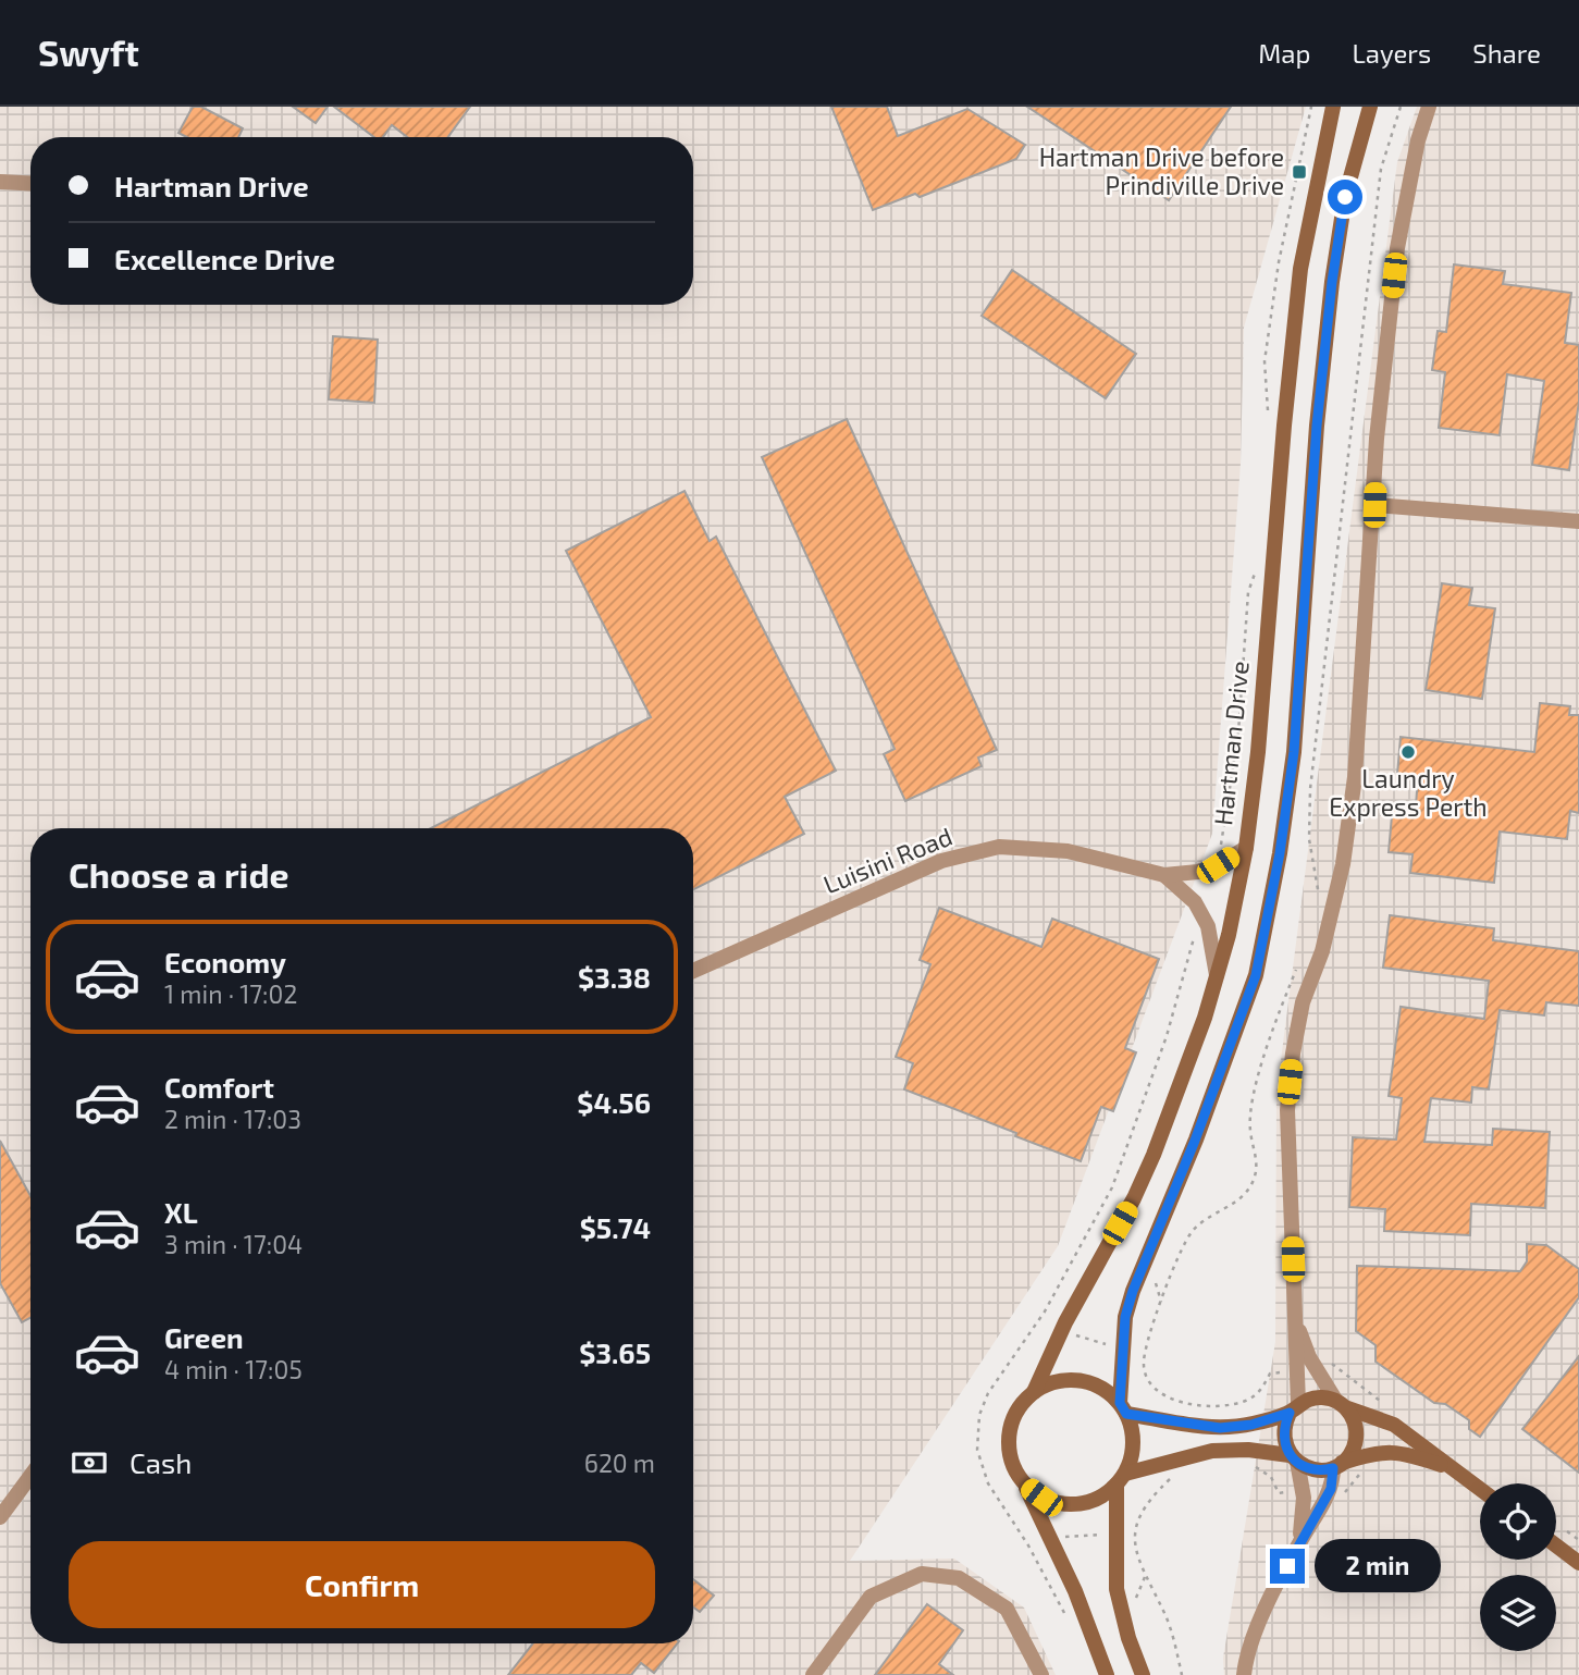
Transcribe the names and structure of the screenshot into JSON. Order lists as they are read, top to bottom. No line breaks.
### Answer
{"streets":{"main road":["Hartman Drive"],"street":["Luisini Road"]},"crossings":[["Hartman Drive","Luisini Road"]],"places":{"transit":["Hartman Drive before Prindiville Drive"],"other":["Laundry Express Perth"]},"page":{"header":"Swyft","nav":["Map","Layers","Share"],"banner":["Hartman Drive","Excellence Drive"],"heading":"Choose a ride","list":[{"name":"Economy","note":"1 min · 17:02","value":"$3.38"},{"name":"Comfort","note":"2 min · 17:03","value":"$4.56"},{"name":"XL","note":"3 min · 17:04","value":"$5.74"},{"name":"Green","note":"4 min · 17:05","value":"$3.65"}],"pay":["Cash","620 m"],"buttons":"Confirm","bubble":"2 min"}}
